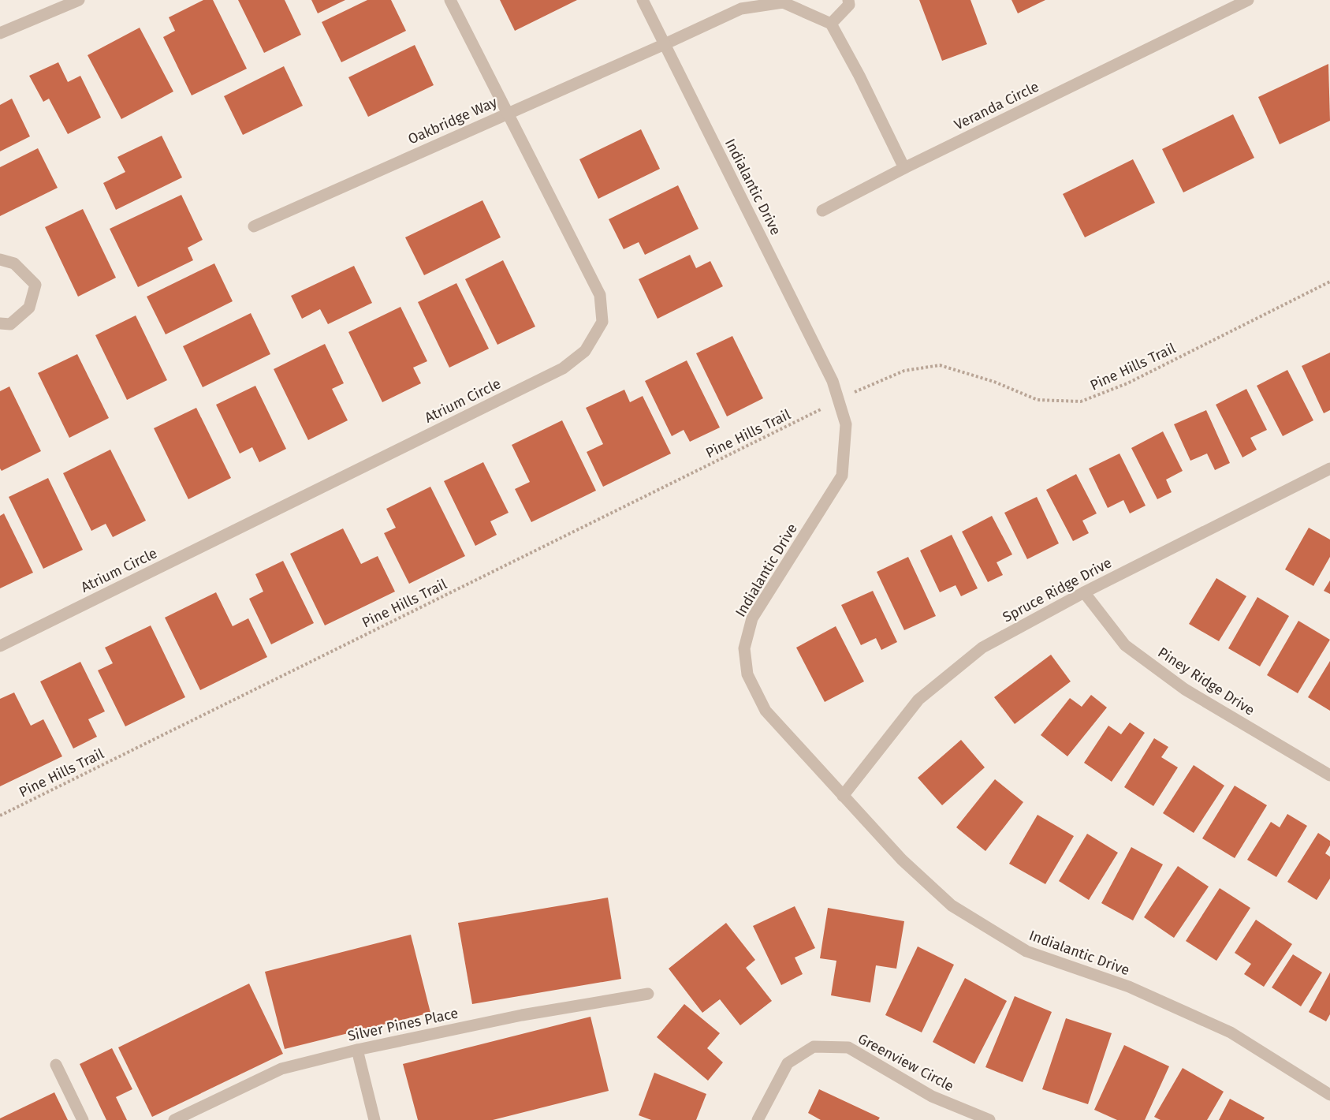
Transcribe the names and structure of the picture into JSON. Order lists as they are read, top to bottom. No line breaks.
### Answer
{"streets":{"street":["Veranda Circle","Oakbridge Way","Indialantic Drive","Atrium Circle","Spruce Ridge Drive","Piney Ridge Drive","Silver Pines Place","Greenview Circle"],"path":["Pine Hills Trail"]},"crossings":[["Oakbridge Way","Indialantic Drive"],["Oakbridge Way","Atrium Circle"],["Indialantic Drive","Spruce Ridge Drive"],["Spruce Ridge Drive","Piney Ridge Drive"]]}
